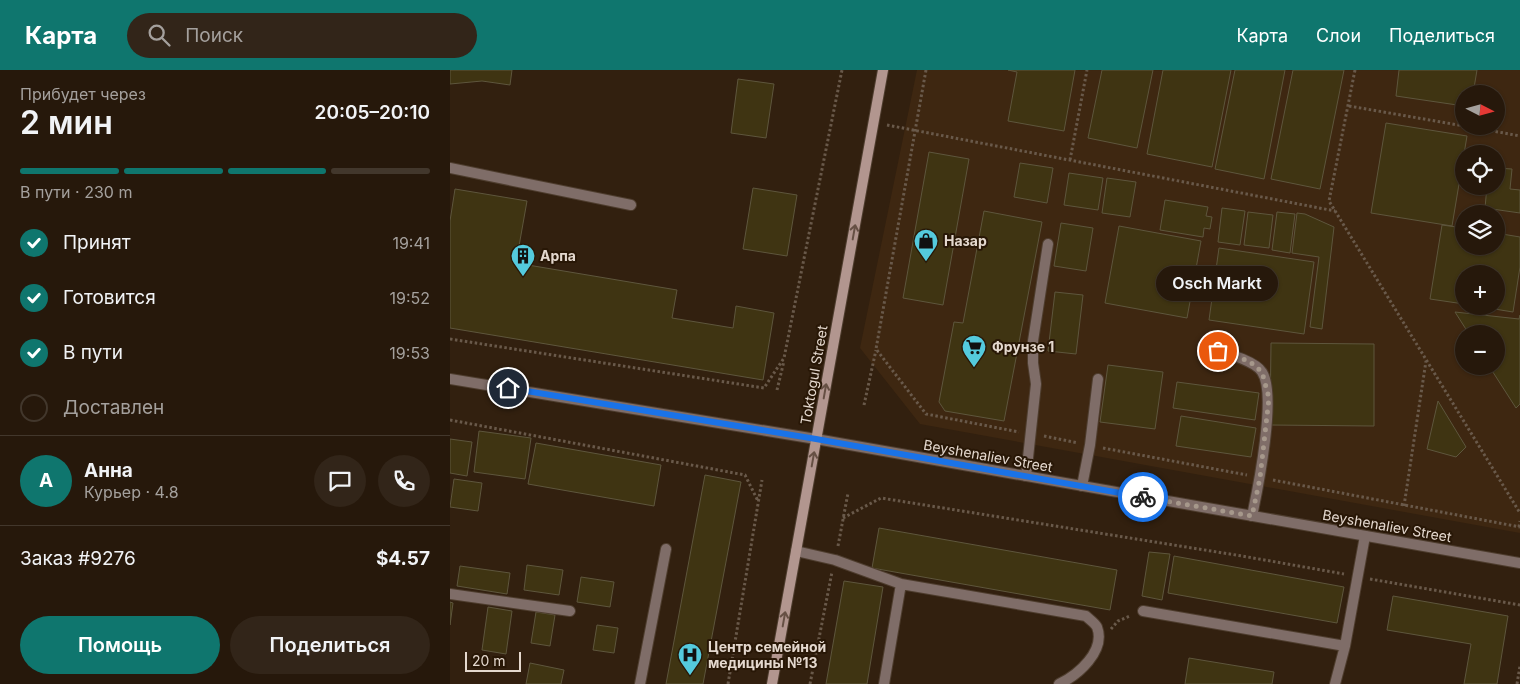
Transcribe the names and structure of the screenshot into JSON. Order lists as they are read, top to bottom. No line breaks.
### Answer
{"streets":{"main road":["Toktogul Street"],"street":["Beyshenaliev Street"]},"crossings":[["Toktogul Street","Beyshenaliev Street"]],"one_way":["Toktogul Street"],"places":{"shop":["Назар"],"building":["Арпа"],"other":["Osch Markt"],"supermarket":["Фрунзе 1"],"hospital":["Центр семейной медицины №13"]},"scale_bar":"20 m","north":"right","page":{"header":"Карта","search":"Поиск","nav":["Карта","Слои","Поделиться"],"heading":["2 мин","Прибудет через","20:05–20:10"],"panel":["Анна","Курьер · 4.8","Заказ #9276","$4.57"],"map_buttons":["+","−"],"bar":"В пути · 230 m","list":[["Принят","19:41"],["Готовится","19:52"],["В пути","19:53"],"Доставлен"],"bubble":"Osch Markt","round":"А","buttons":["Помощь","Поделиться"],"scale":"20 m"}}
